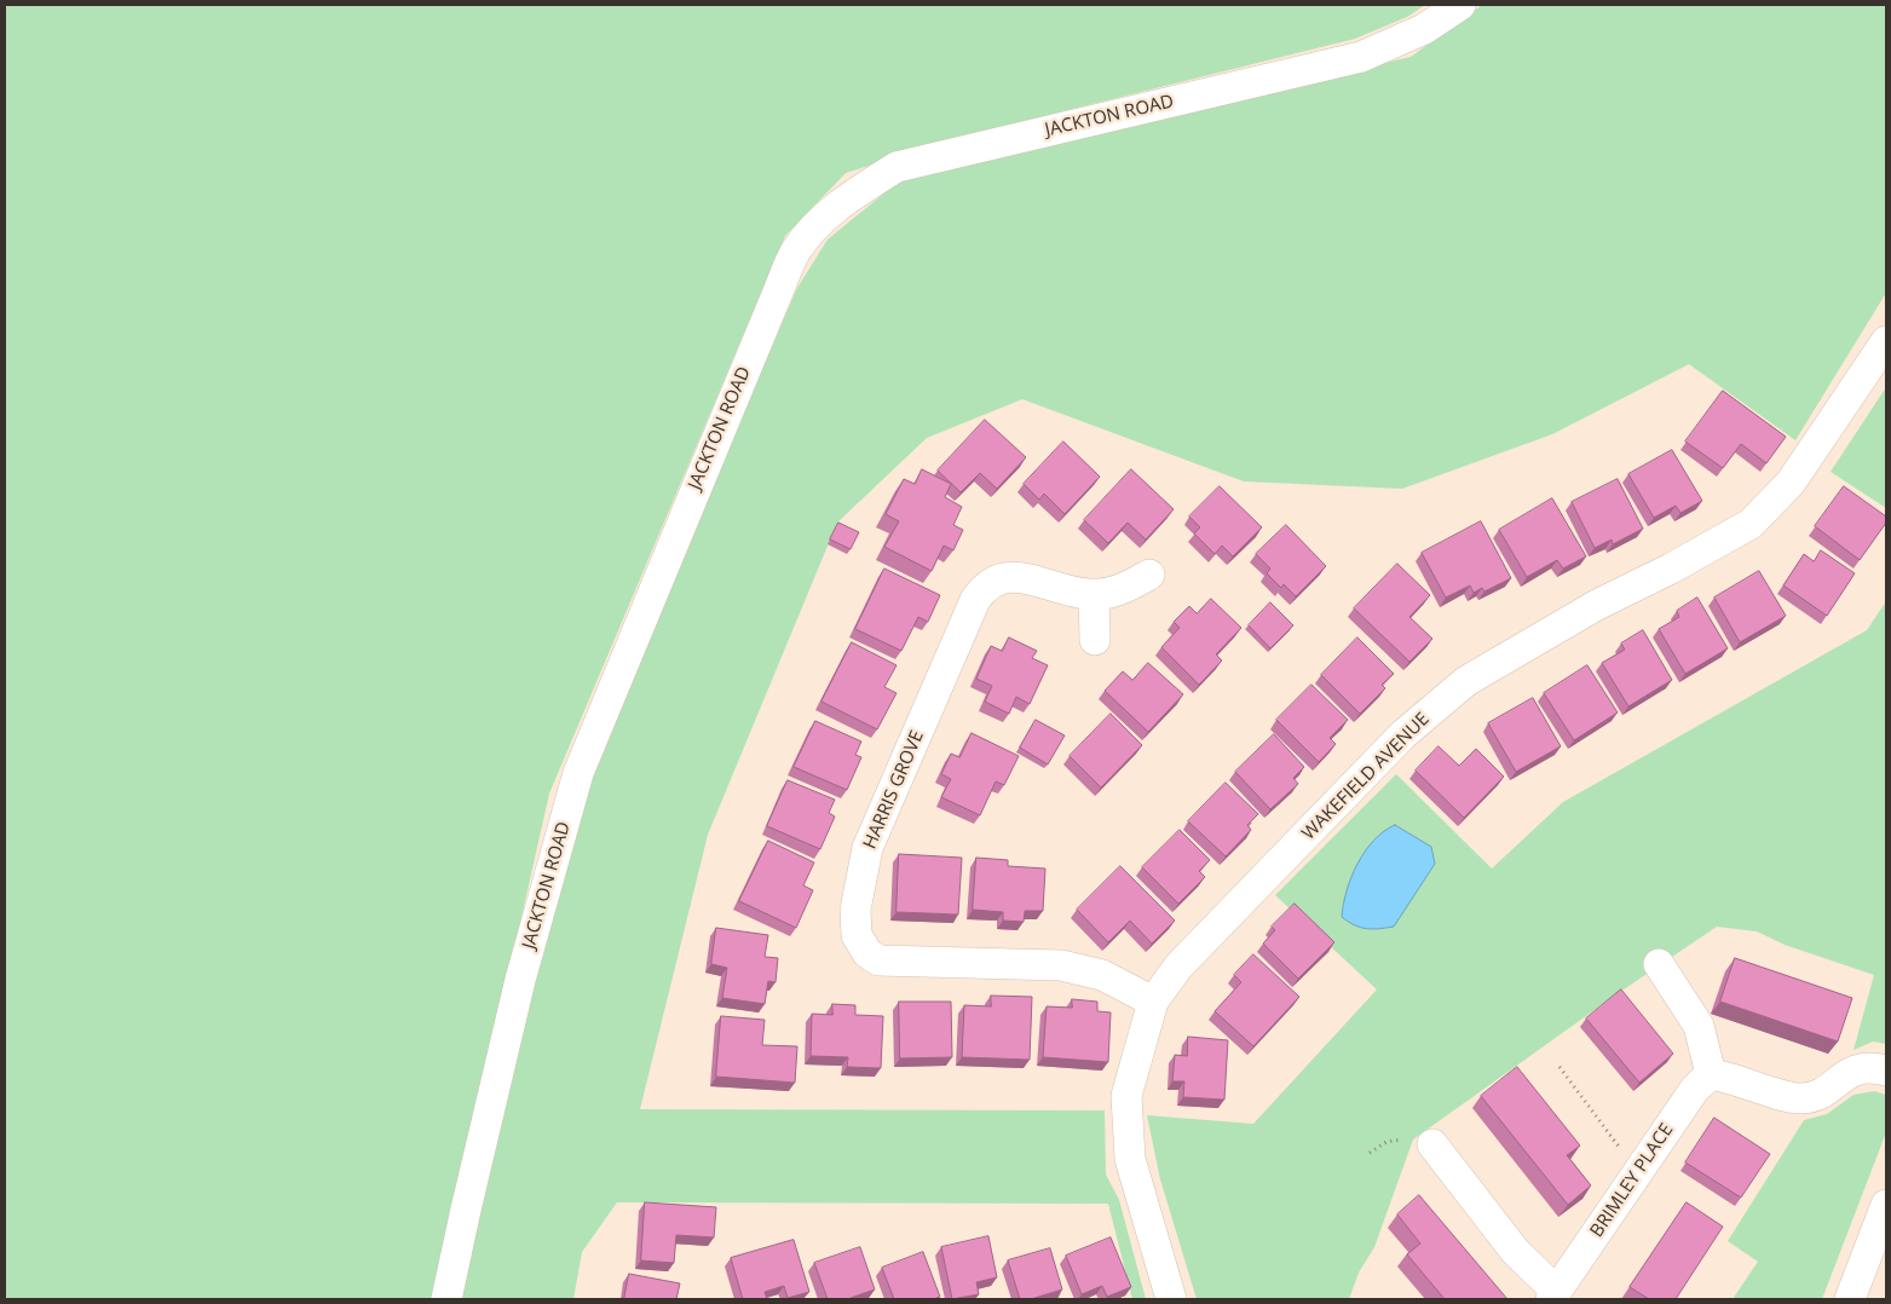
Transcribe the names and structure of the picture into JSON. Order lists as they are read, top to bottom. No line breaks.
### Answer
{"streets":{"street":["JACKTON ROAD","WAKEFIELD AVENUE","HARRIS GROVE","BRIMLEY PLACE"]},"crossings":[["WAKEFIELD AVENUE","HARRIS GROVE"]]}
